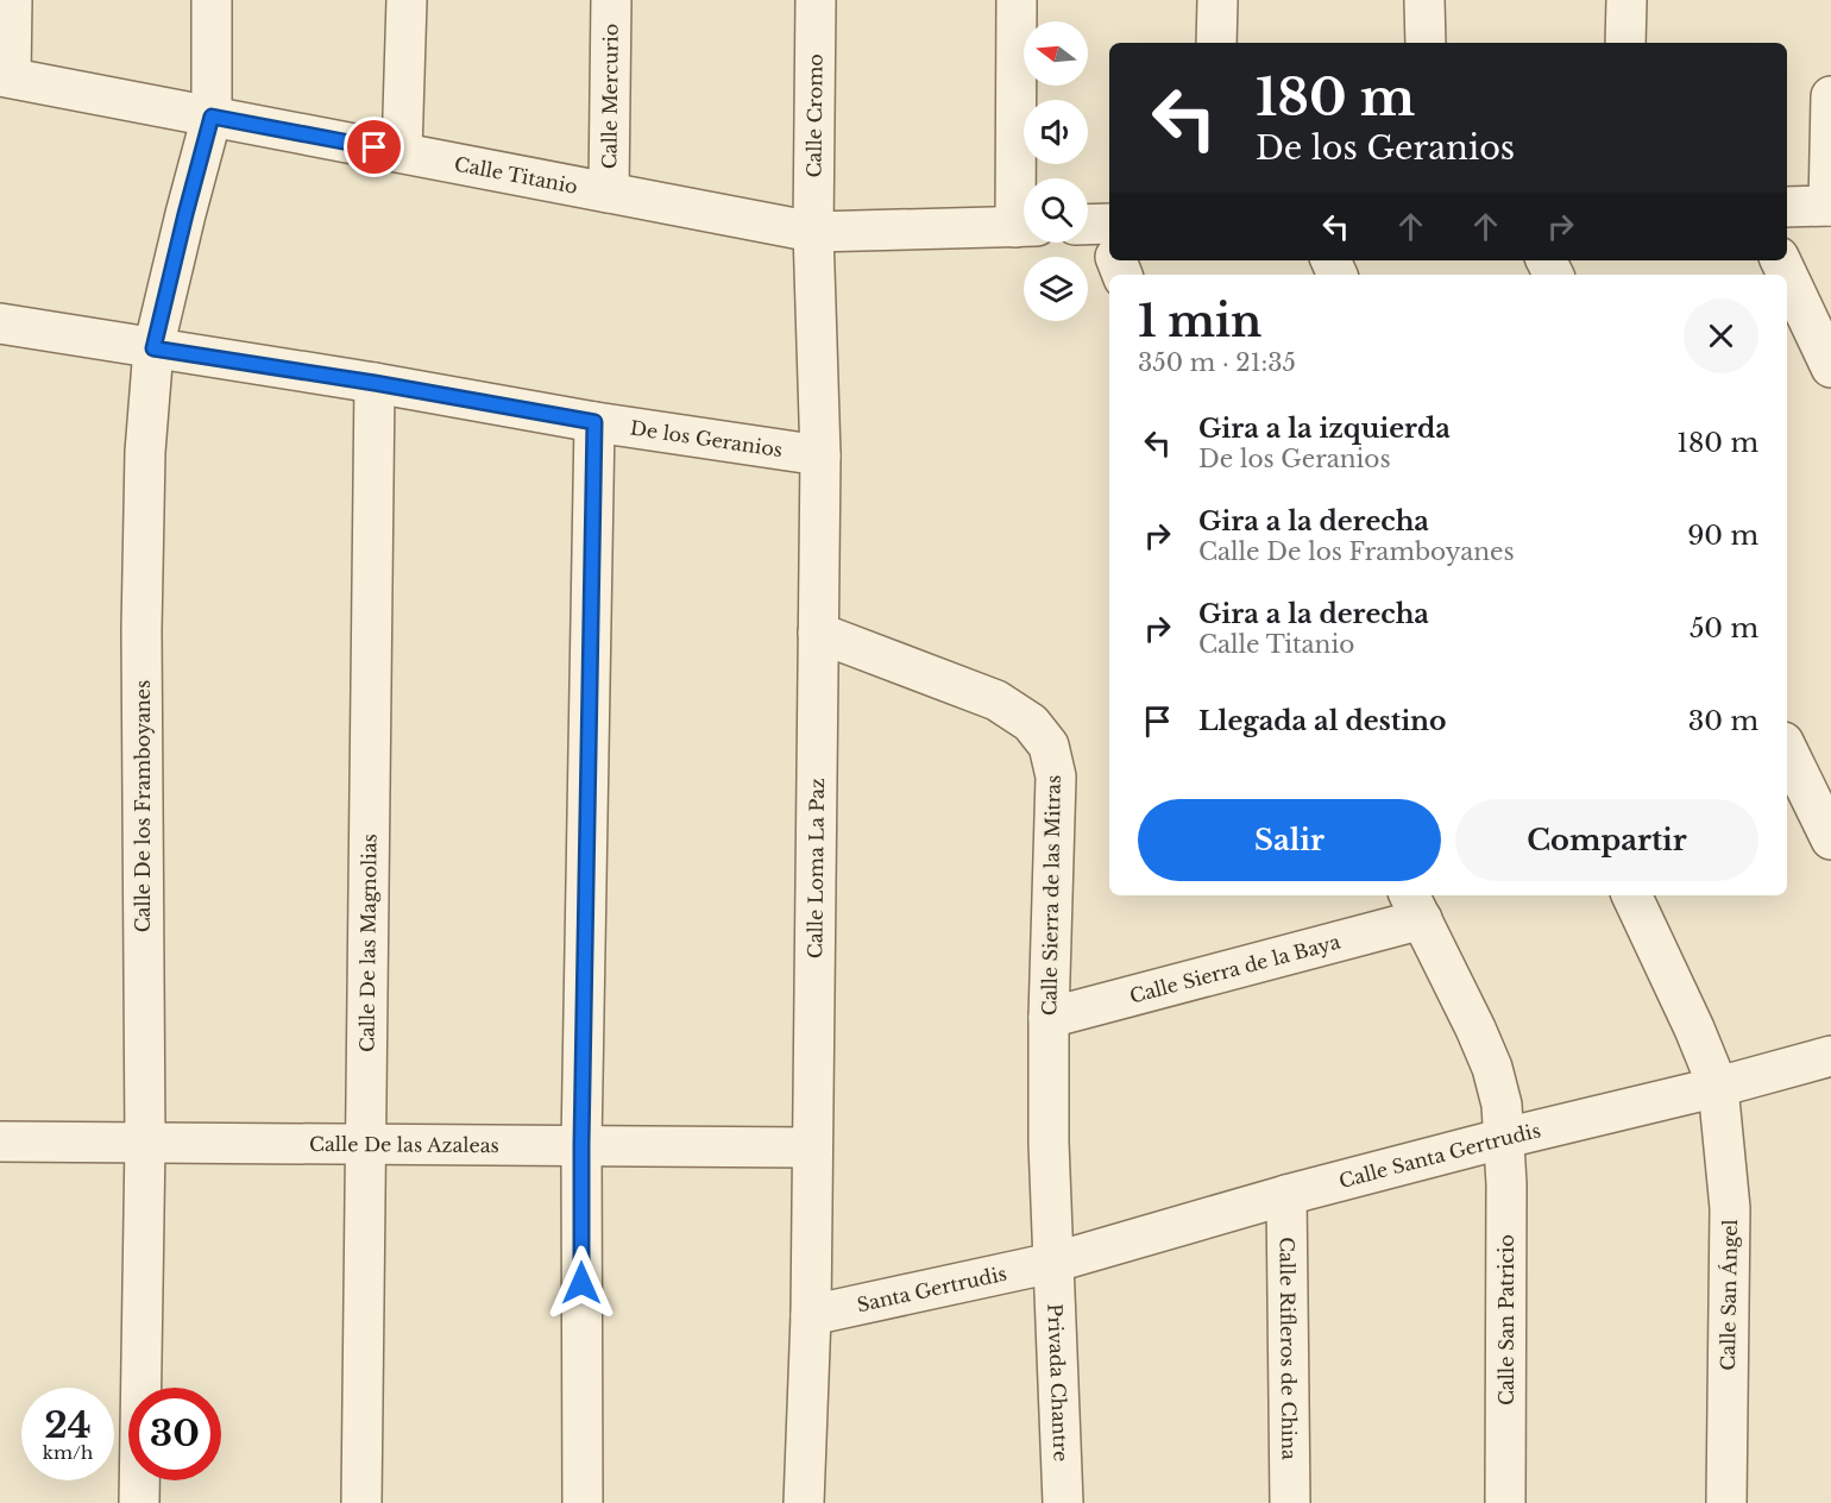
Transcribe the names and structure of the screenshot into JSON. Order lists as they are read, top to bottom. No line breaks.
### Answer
{"streets":{"street":["Calle Mercurio","Calle Cromo","Calle Titanio","De los Geranios","Calle De los Framboyanes","Calle Loma La Paz","Calle Sierra de las Mitras","Calle De las Magnolias","Calle Sierra de la Baya","Calle De las Azaleas","Calle Santa Gertrudis","Santa Gertrudis","Calle San Ángel","Calle San Patricio","Calle Rifleros de China","Privada Chantre"]},"crossings":[["Calle Mercurio","Calle Titanio"],["Calle Cromo","Calle Titanio"],["Calle Cromo","Calle Loma La Paz"],["Calle Titanio","Calle De los Framboyanes"],["Calle Titanio","Calle Loma La Paz"],["De los Geranios","Calle De los Framboyanes"],["De los Geranios","Calle Loma La Paz"],["De los Geranios","Calle De las Magnolias"],["Calle De los Framboyanes","Calle De las Azaleas"],["Calle Loma La Paz","Calle Sierra de las Mitras"],["Calle Loma La Paz","Calle De las Azaleas"],["Calle Loma La Paz","Santa Gertrudis"],["Calle Sierra de las Mitras","Calle Sierra de la Baya"],["Calle Sierra de las Mitras","Calle Santa Gertrudis"],["Calle Sierra de las Mitras","Santa Gertrudis"],["Calle Sierra de las Mitras","Privada Chantre"],["Calle De las Magnolias","Calle De las Azaleas"],["Calle Sierra de la Baya","Calle San Patricio"],["Calle Santa Gertrudis","Santa Gertrudis"],["Calle Santa Gertrudis","Calle San Ángel"],["Calle Santa Gertrudis","Calle San Patricio"],["Calle Santa Gertrudis","Calle Rifleros de China"],["Calle Santa Gertrudis","Privada Chantre"],["Santa Gertrudis","Privada Chantre"]],"north":"left","page":{"turn":["180 m","De los Geranios"],"heading":["1 min","350 m · 21:35"],"list":[{"name":"Gira a la izquierda","note":"De los Geranios","value":"180 m"},{"name":"Gira a la derecha","note":"Calle De los Framboyanes","value":"90 m"},{"name":"Gira a la derecha","note":"Calle Titanio","value":"50 m"},{"name":"Llegada al destino","value":"30 m"}],"buttons":["Salir","Compartir"],"speed":"24 km/h","limit":"30"}}
